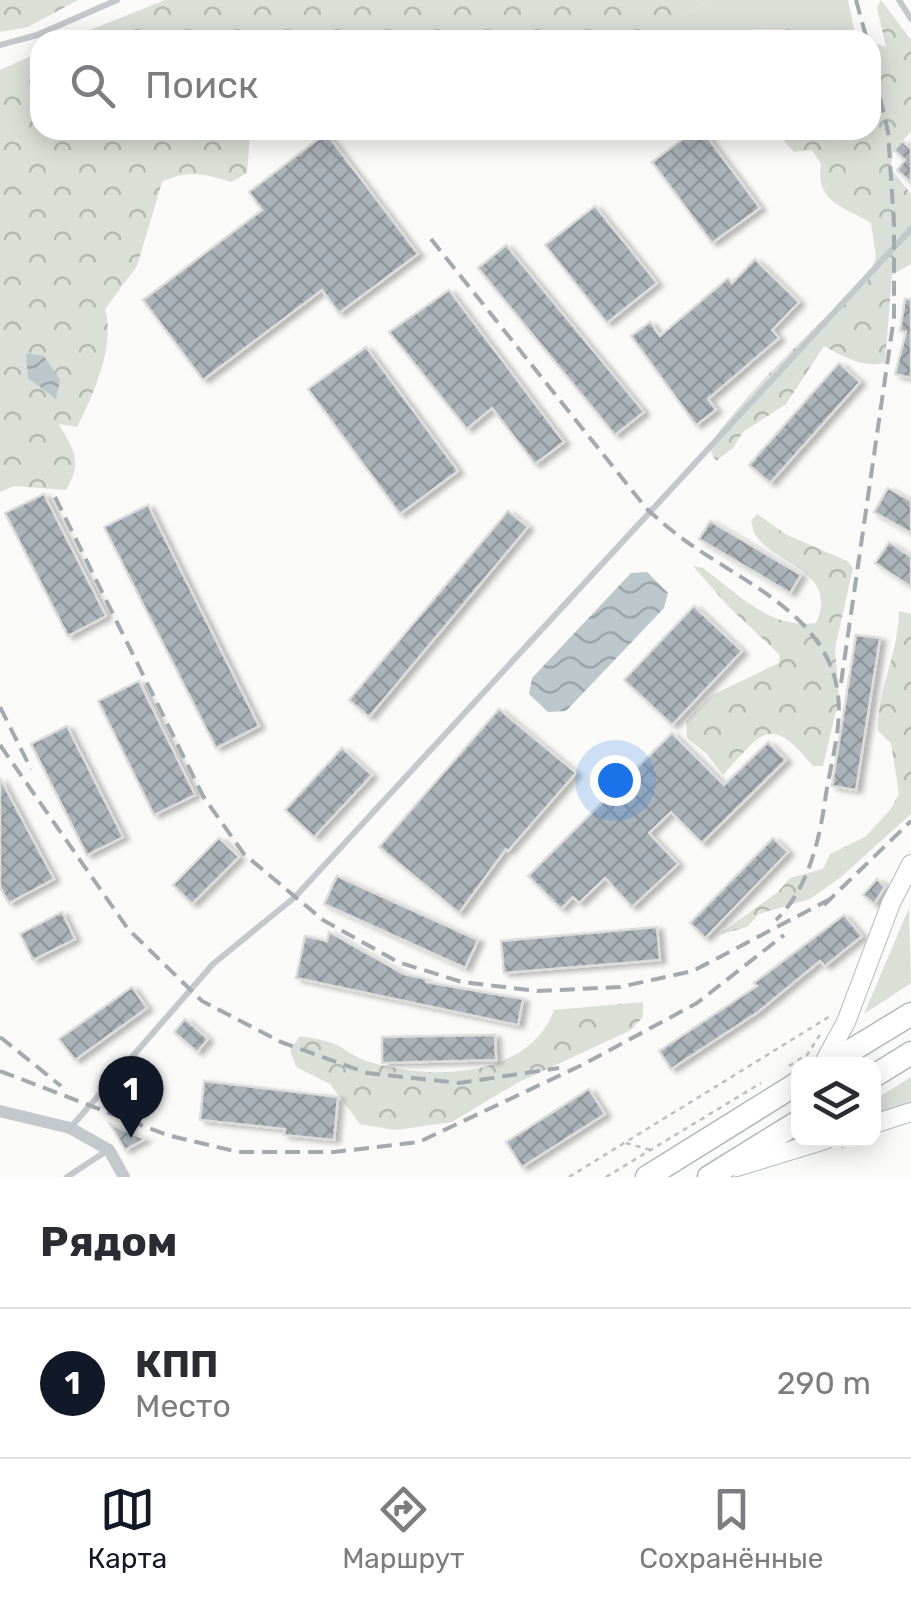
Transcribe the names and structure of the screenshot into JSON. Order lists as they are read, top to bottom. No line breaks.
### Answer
{"page":{"search":"Поиск","pins":"1","heading":"Рядом","list":[{"mark":"1","name":"КПП","note":"Место","value":"290 m"}],"nav":["Карта","Маршрут","Сохранённые"]}}
